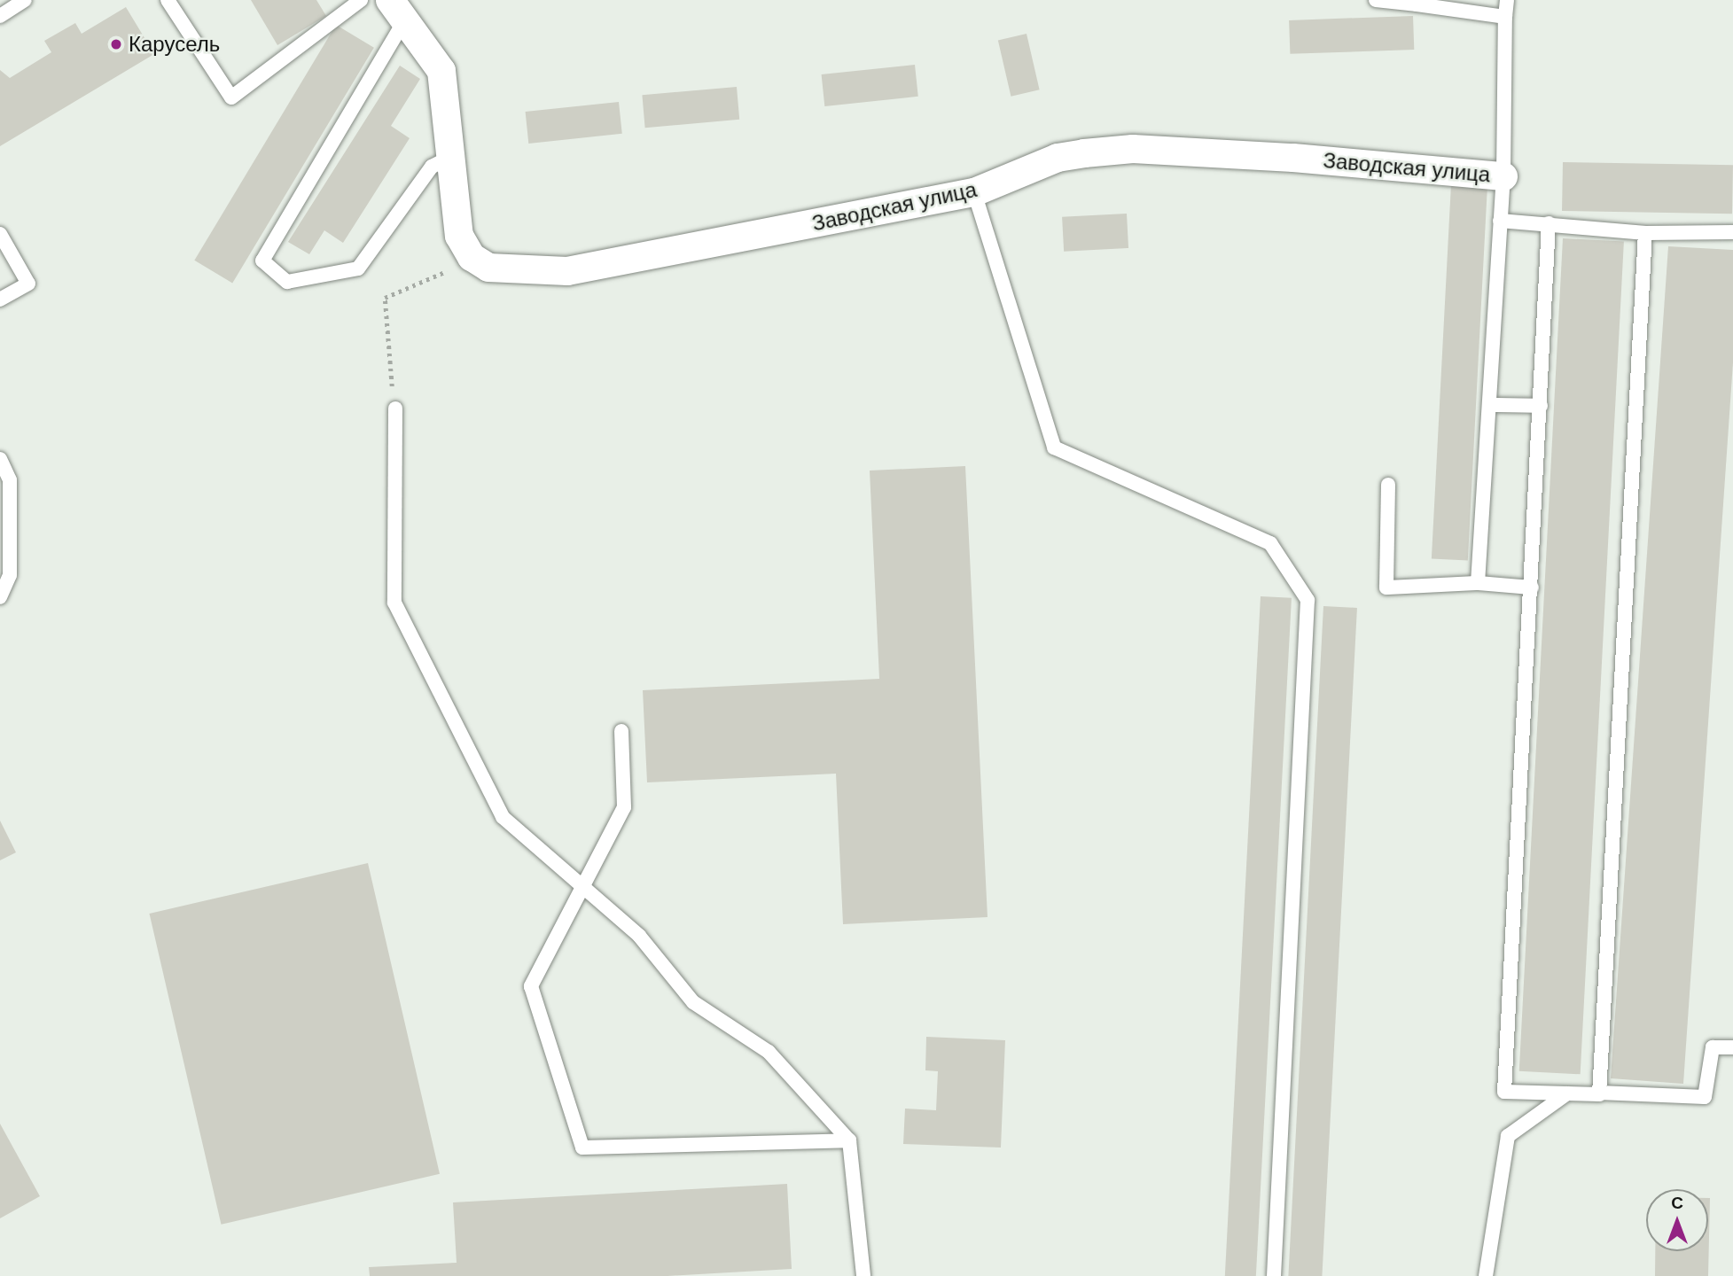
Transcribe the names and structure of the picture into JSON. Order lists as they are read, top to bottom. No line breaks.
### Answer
{"streets":{"street":["Заводская улица"]},"places":["Карусель"],"north":"top"}
